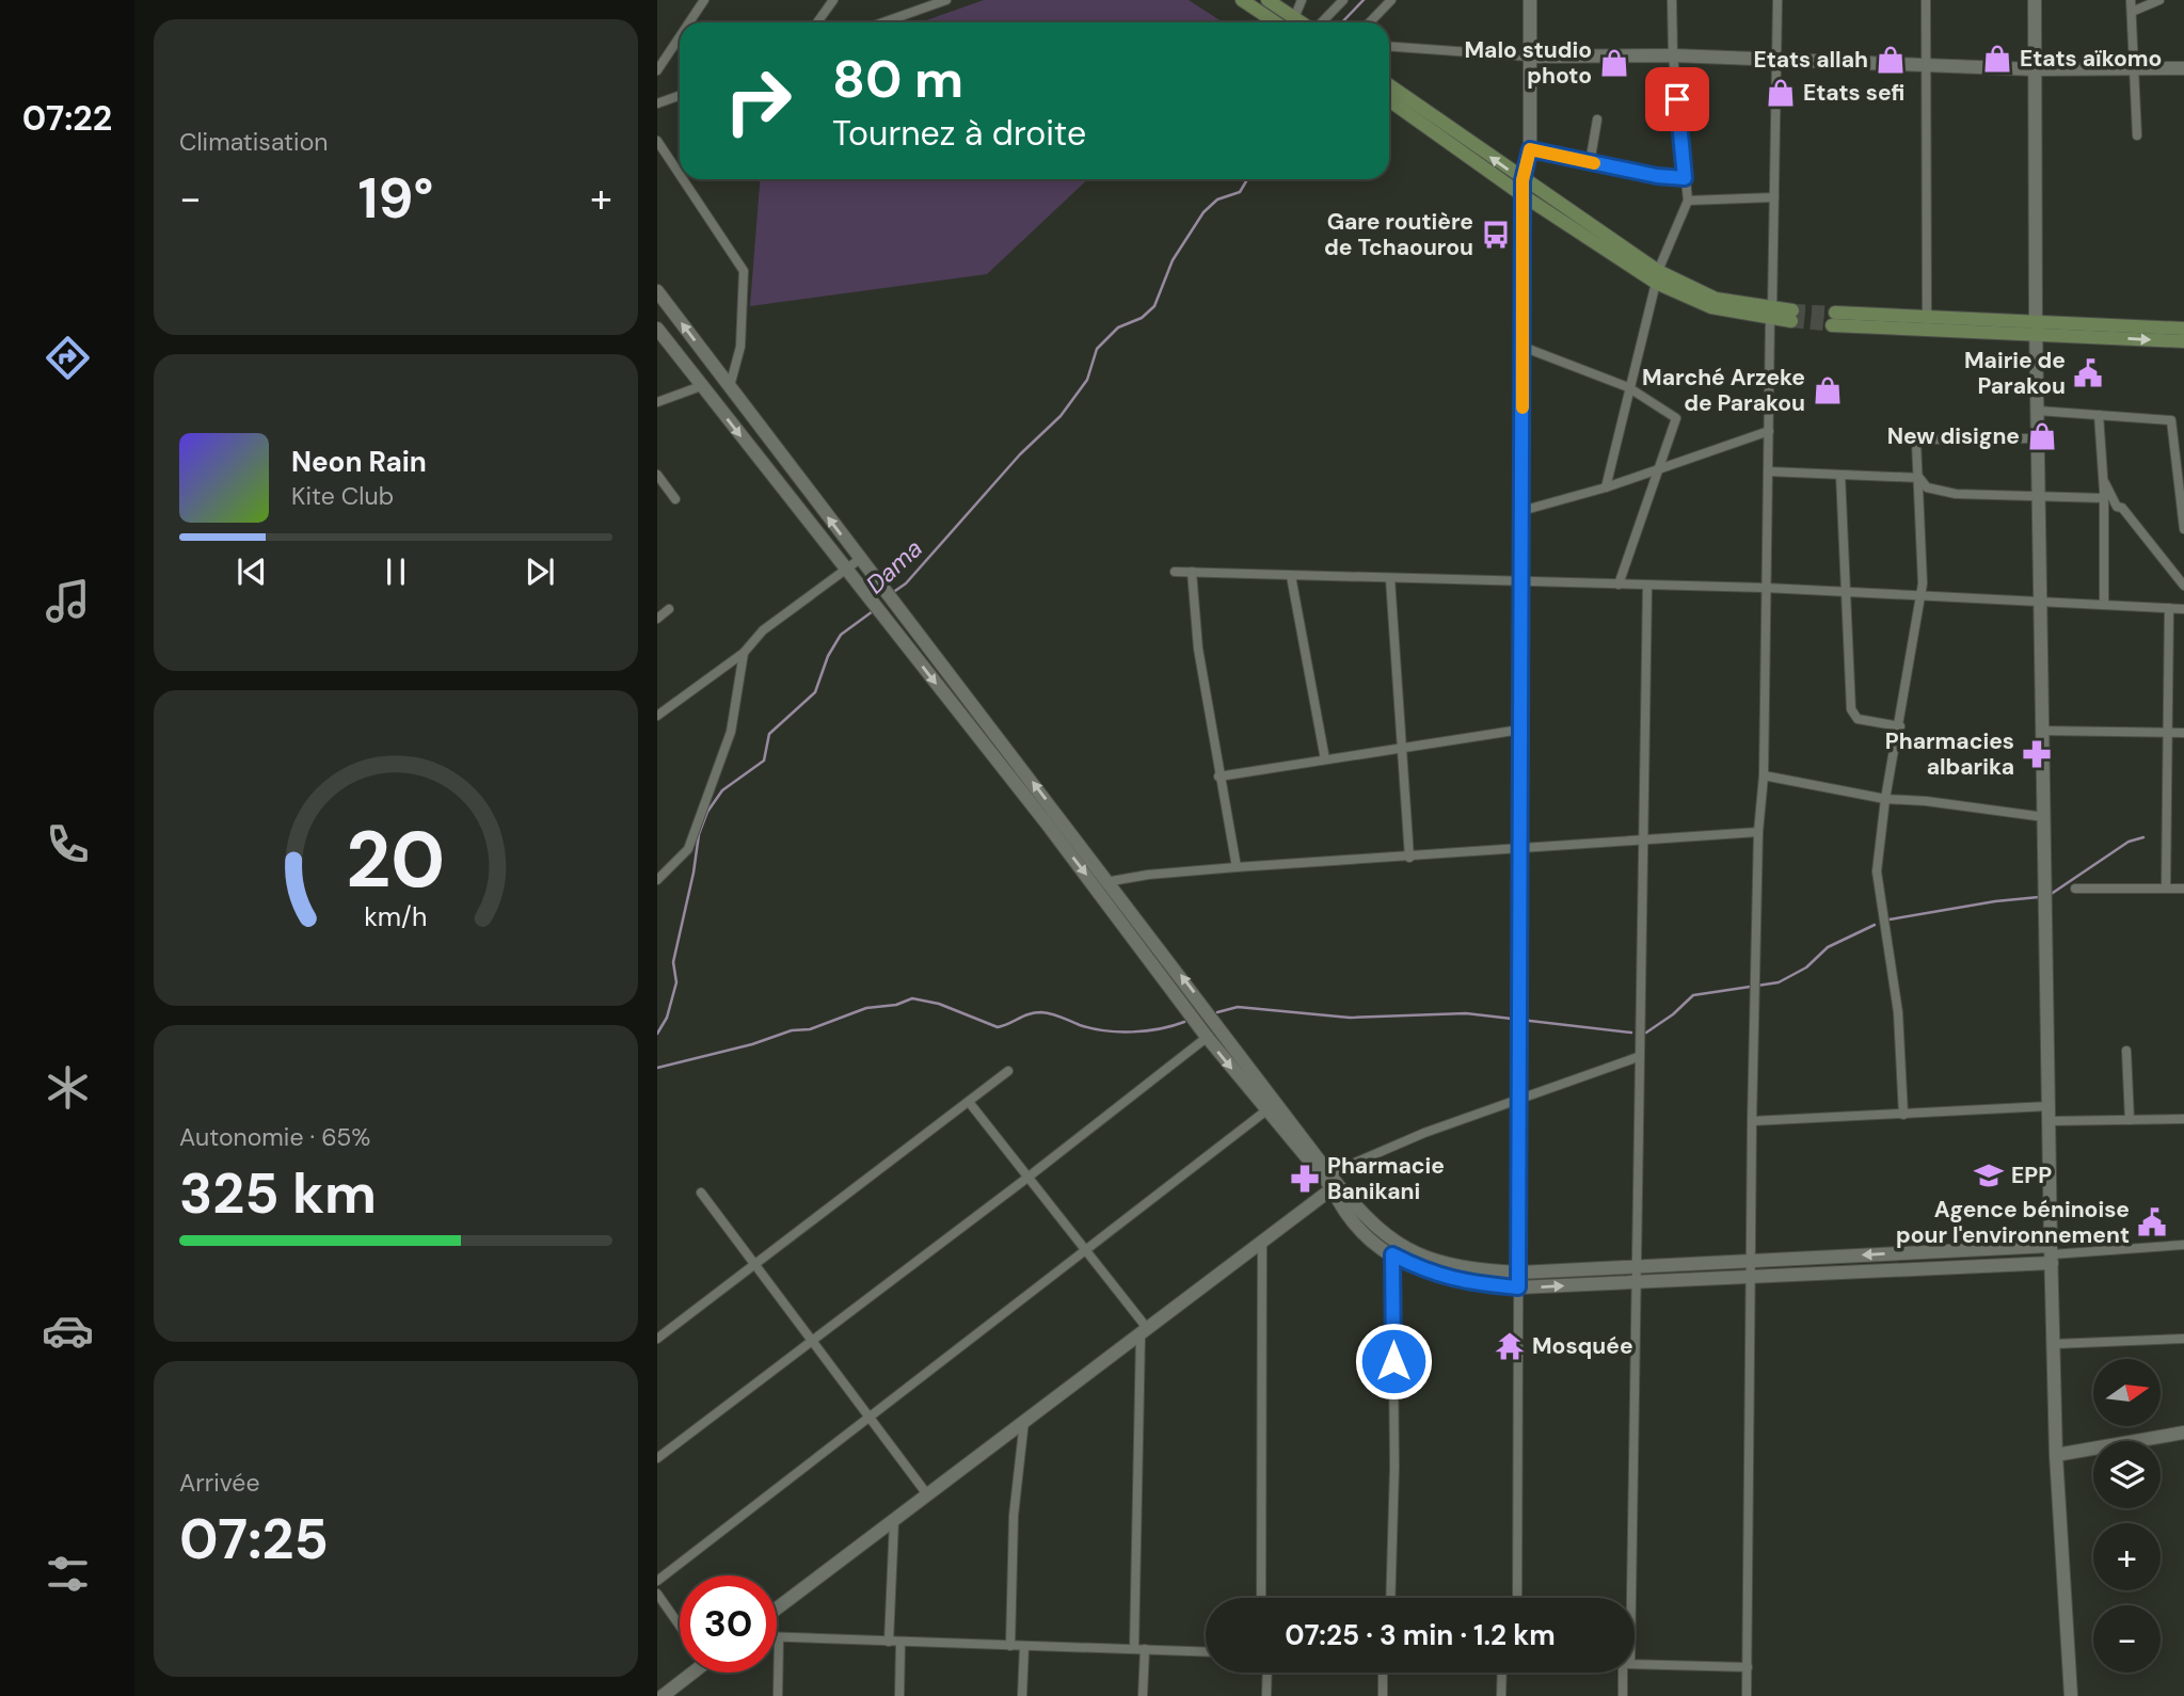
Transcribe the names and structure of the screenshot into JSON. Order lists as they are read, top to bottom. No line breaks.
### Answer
{"water":["Dama"],"places":{"shop":["Etats aïkomo","Etats allah","Malo studio photo","Etats sefi","Marché Arzeke de Parakou","New disigne"],"bus stop":["Gare routière de Tchaourou"],"public building":["Mairie de Parakou","Agence béninoise pour l'environnement"],"pharmacy":["Pharmacies albarika","Pharmacie Banikani"],"school or university":["EPP"],"temple":["Mosquée"]},"north":"right","page":{"tabs":"07:22","tile":["Climatisation",["Autonomie · 65%","325 km"],["Arrivée","07:25"]],"turn":["80 m","Tournez à droite"],"heat":["−","19°","+"],"song":["Neon Rain","Kite Club"],"map_buttons":["+","−"],"limit":"30","trip":"07:25 · 3 min · 1.2 km","gauge":["20","km/h"]}}
